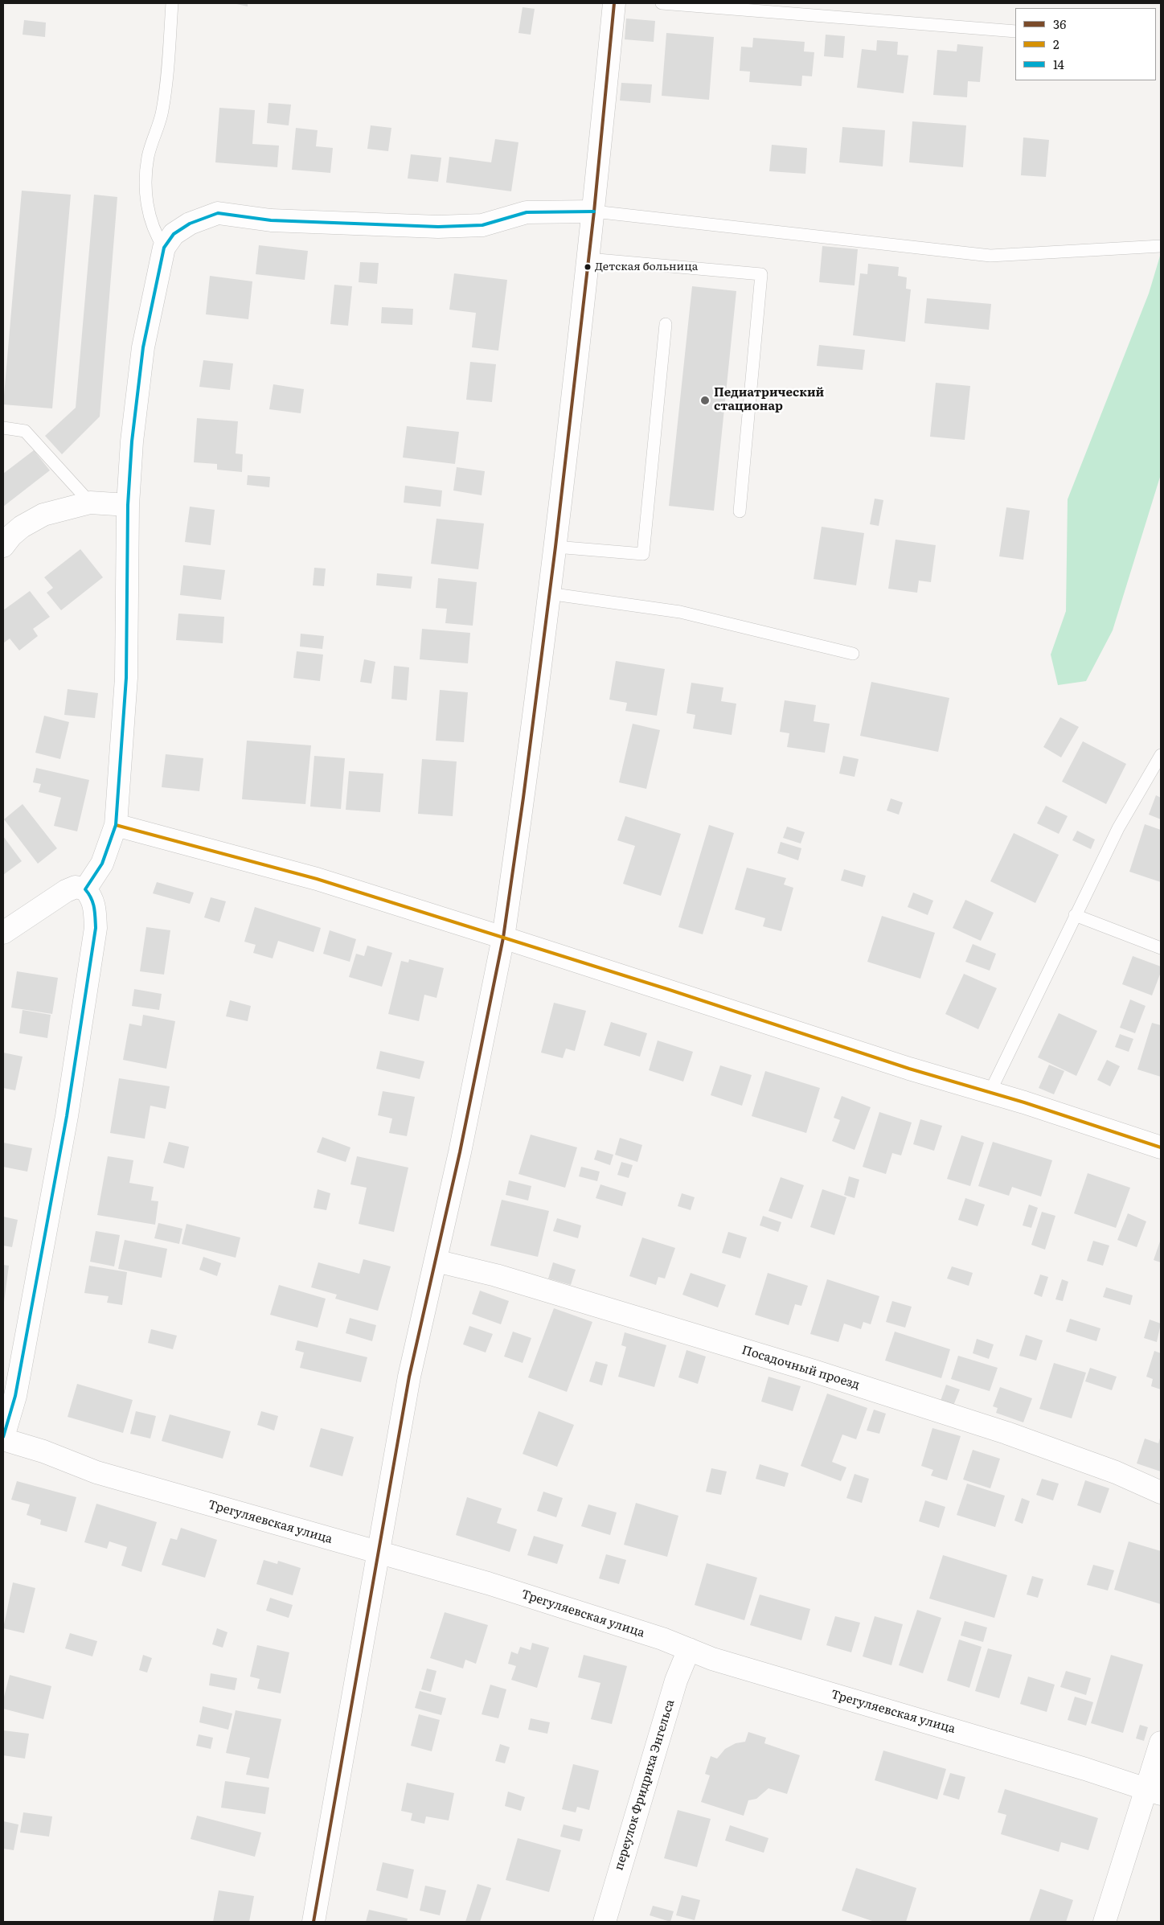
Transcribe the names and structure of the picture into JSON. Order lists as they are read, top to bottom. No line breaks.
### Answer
{"streets":{"street":["Посадочный проезд","Трегуляевская улица","переулок Фридриха Энгельса"]},"crossings":[["Трегуляевская улица","переулок Фридриха Энгельса"]],"places":["Детская больница","Педиатрический стационар"],"lines":["transit line 36","transit line 14","transit line 2"],"legend":["36","2","14"]}
